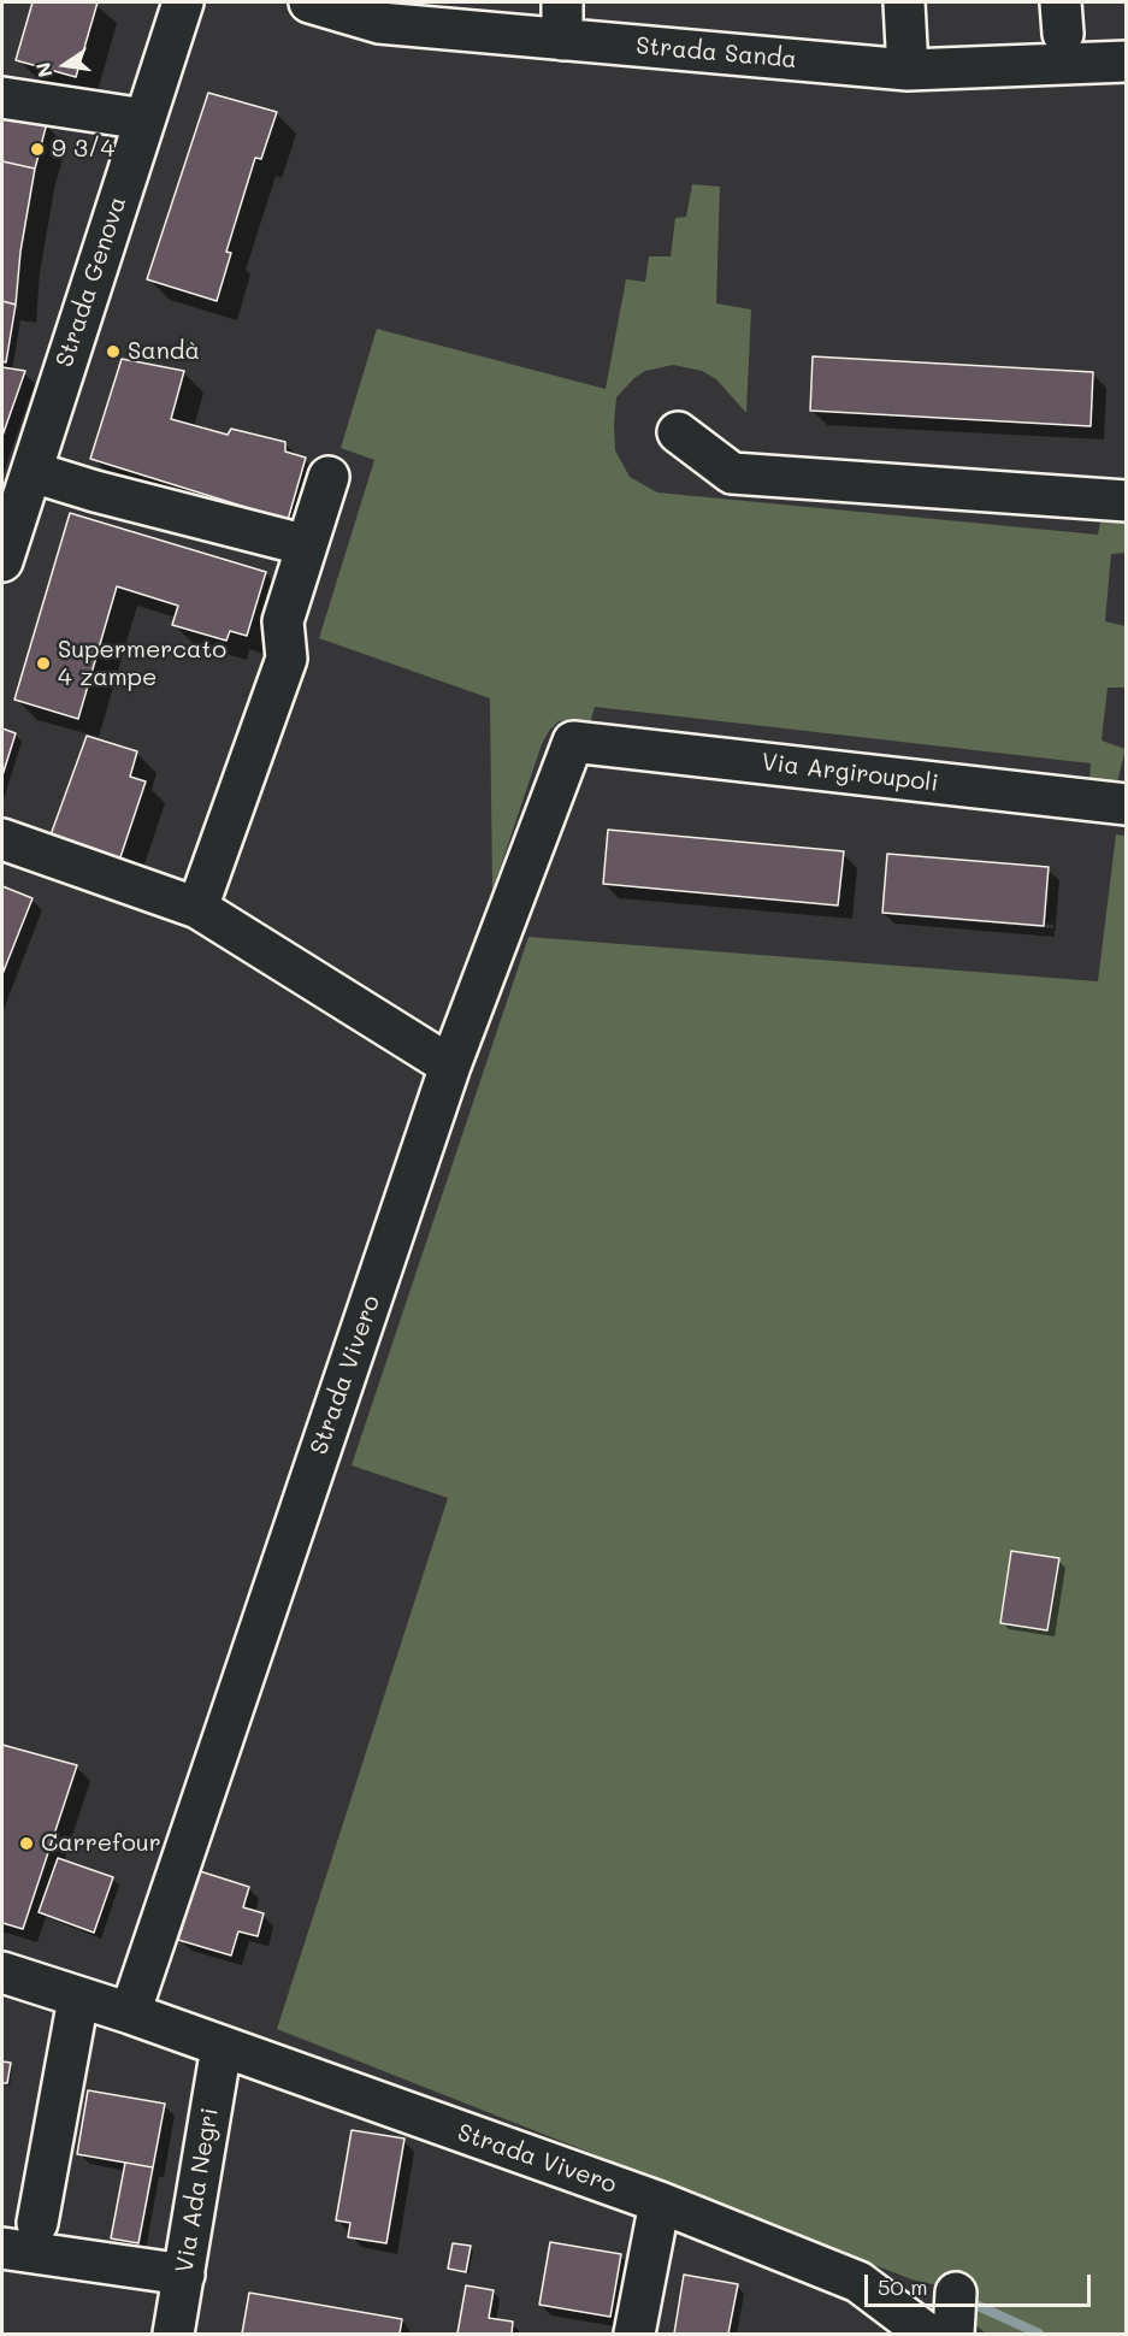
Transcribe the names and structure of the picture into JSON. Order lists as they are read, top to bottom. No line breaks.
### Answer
{"streets":{"street":["Strada Sanda","Strada Genova","Via Argiroupoli","Strada Vivero","Via Ada Negri"]},"crossings":[["Via Argiroupoli","Strada Vivero"],["Strada Vivero","Via Ada Negri"]],"places":["9 3/4","Sandà","Supermercato 4 zampe","Carrefour"],"scale_bar":"50 m","north":"left"}
